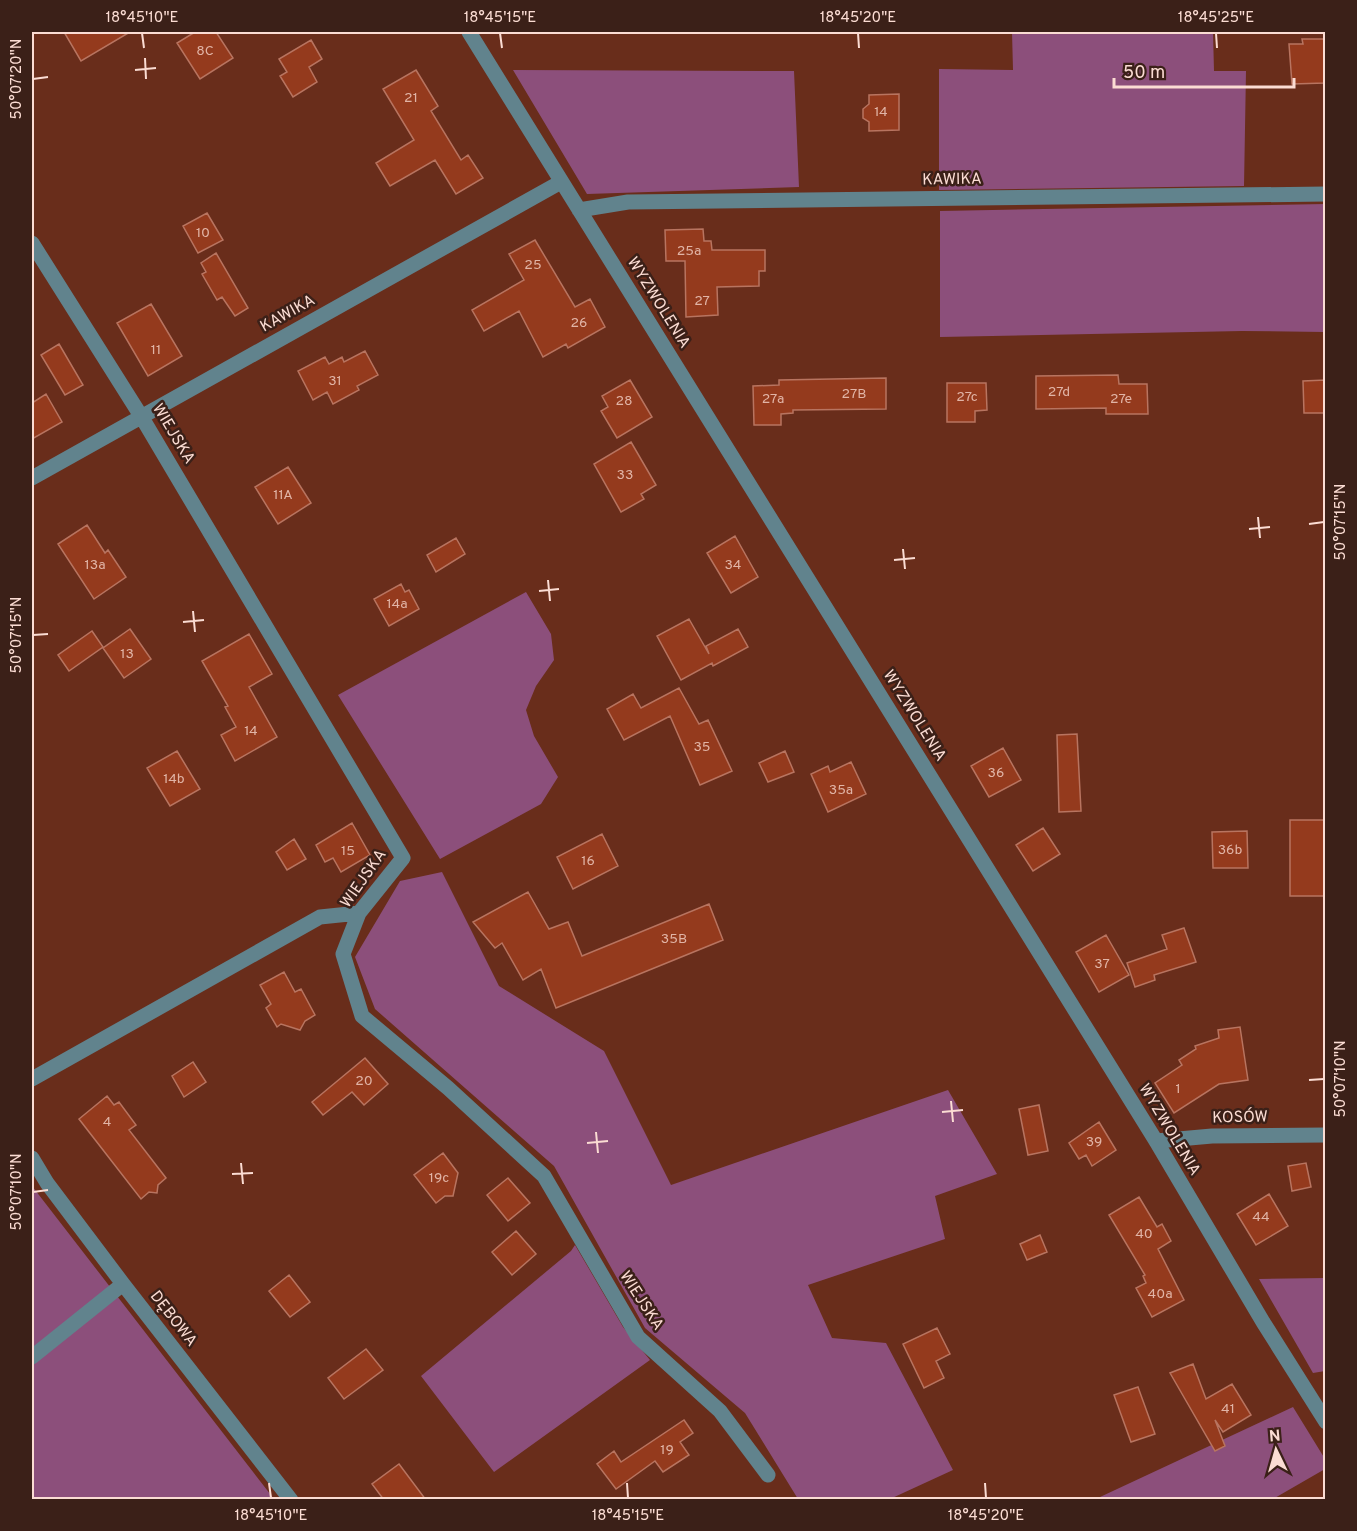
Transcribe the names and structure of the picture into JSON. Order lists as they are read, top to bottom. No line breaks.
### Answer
{"streets":{"street":["KAWIKA","WYZWOLENIA","WIEJSKA","KOSÓW","DĘBOWA"]},"crossings":[["KAWIKA","WYZWOLENIA"],["KAWIKA","WIEJSKA"],["WYZWOLENIA","KOSÓW"]],"house_numbers":["8C","21","14","10","25a","25","27","26","11","31","27d","27B","27c","27a","27e","28","33","11A","13a","34","14a","13","14","35","36","14b","35a","36b","15","16","35B","37","20","1","4","39","19c","44","40","40a","41","19"],"scale_bar":"50 m","north":"top","coordinates":["18°45'10\"E","18°45'15\"E","18°45'20\"E","18°45'25\"E","50°07'20\"N","50°07'15\"N","50°07'10\"N"]}
